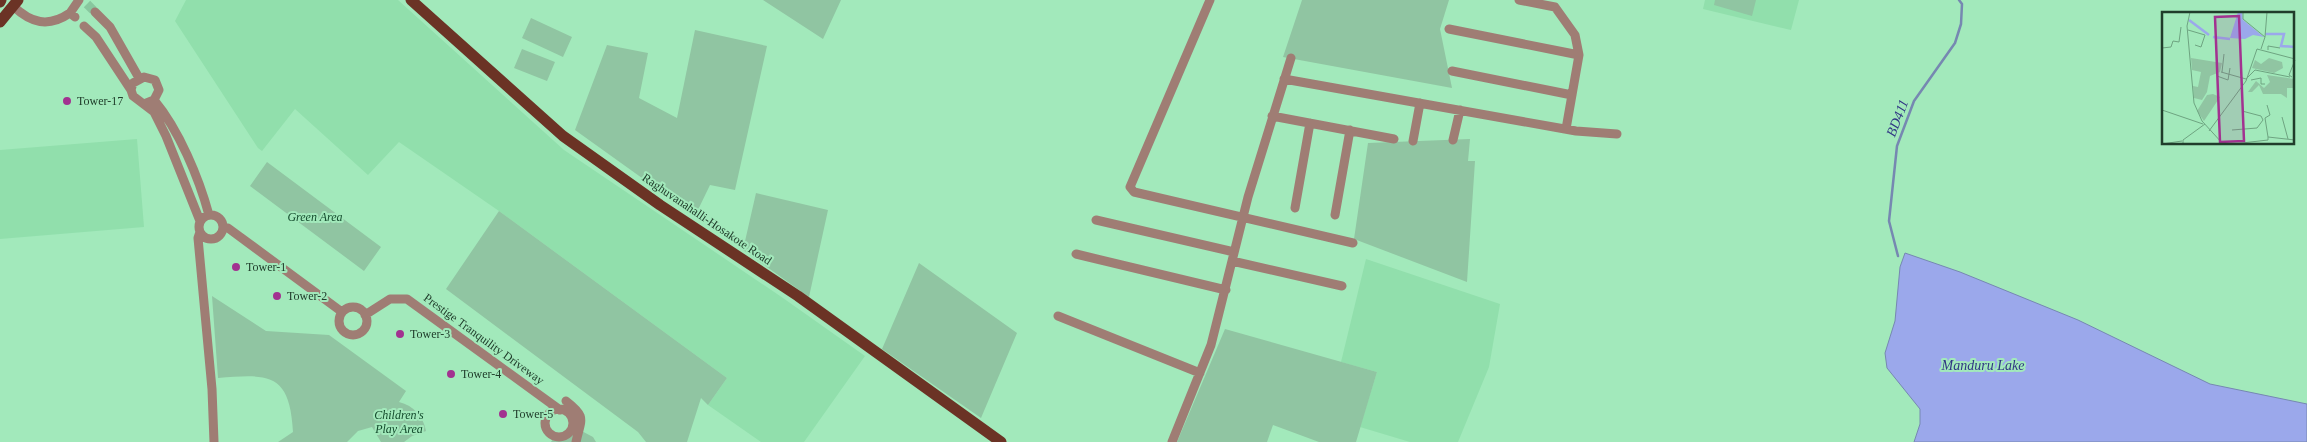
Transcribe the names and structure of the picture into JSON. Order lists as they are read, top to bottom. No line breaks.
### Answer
{"streets":{"main road":["Raghuvanahalli-Hosakote Road"],"street":["Prestige Tranquility Driveway"]},"water":["BD411","Manduru Lake"],"parks":["Green Area","Children's Play Area"],"places":["Tower-17","Tower-1","Tower-2","Tower-3","Tower-4","Tower-5"]}
